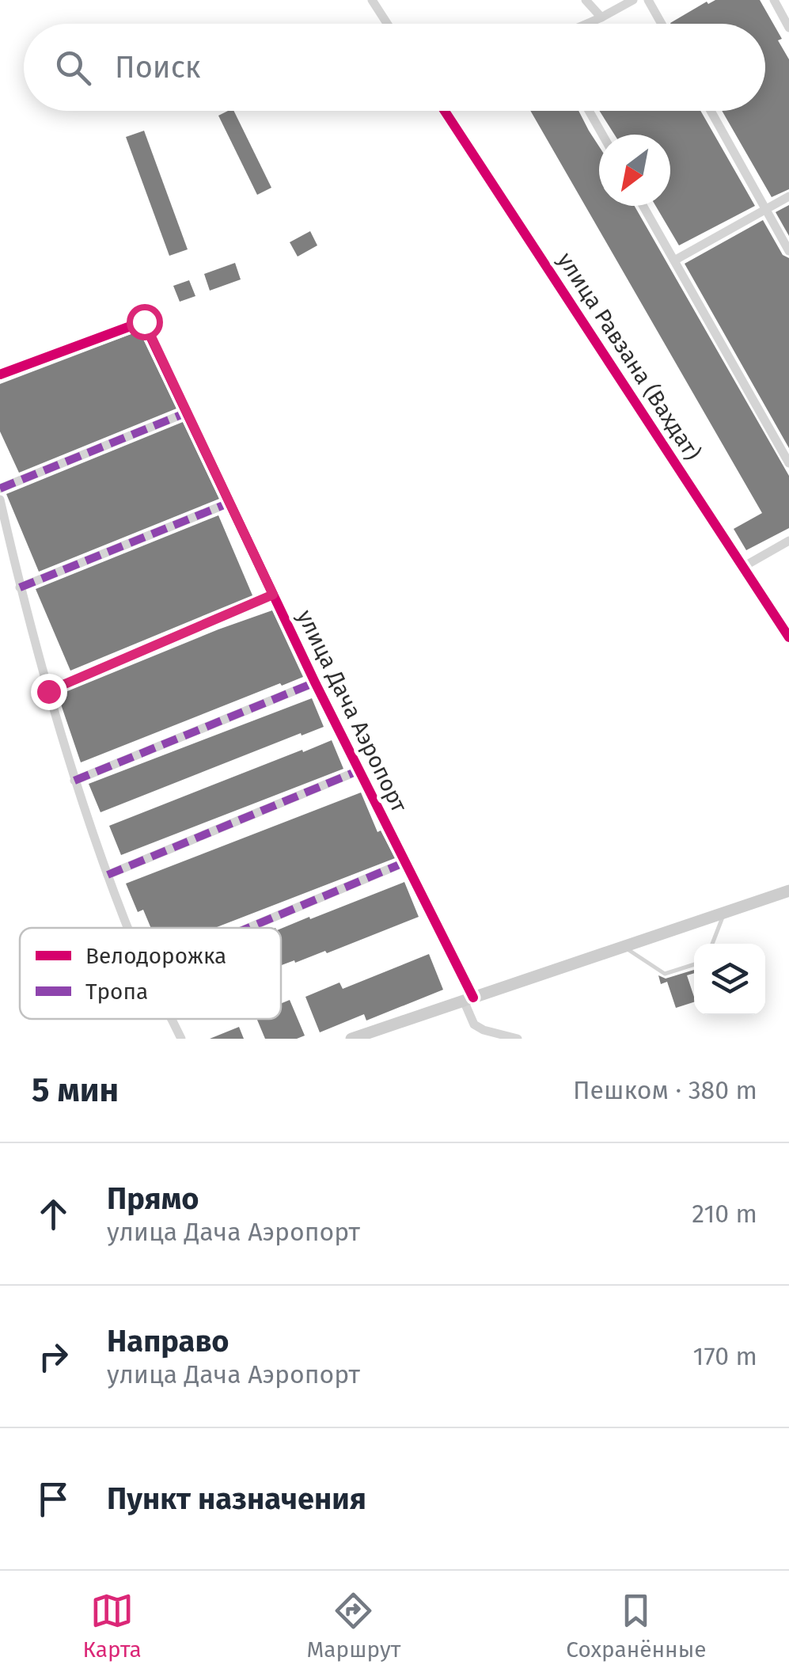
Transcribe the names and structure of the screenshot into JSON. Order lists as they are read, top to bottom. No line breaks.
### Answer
{"streets":{"street":["улица Равзана (Вахдат)","улица Дача Аэропорт"]},"legend":["Велодорожка","Тропа"],"north":"bottom left","page":{"search":"Поиск","heading":["5 мин","Пешком · 380 m"],"list":[["Прямо","улица Дача Аэропорт","210 m"],["Направо","улица Дача Аэропорт","170 m"],"Пункт назначения"],"nav":["Карта","Маршрут","Сохранённые"]}}
